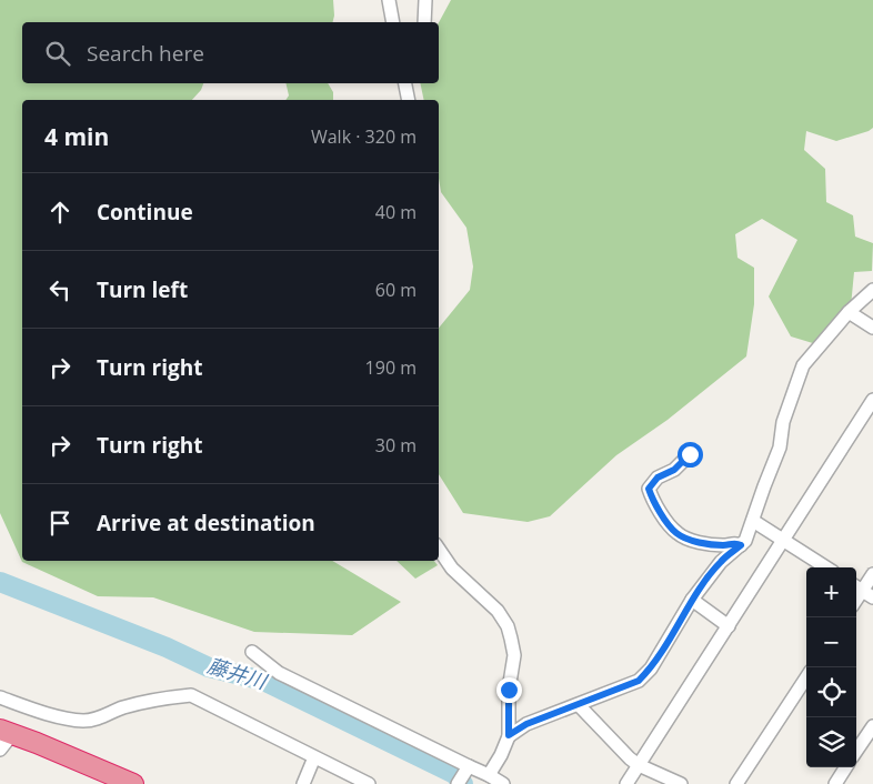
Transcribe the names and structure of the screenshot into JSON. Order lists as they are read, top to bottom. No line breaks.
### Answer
{"water":["藤井川"],"page":{"search":"Search here","heading":["4 min","Walk · 320 m"],"list":[["Continue","40 m"],["Turn left","60 m"],["Turn right","190 m"],["Turn right","30 m"],"Arrive at destination"],"map_buttons":["+","−"]}}
